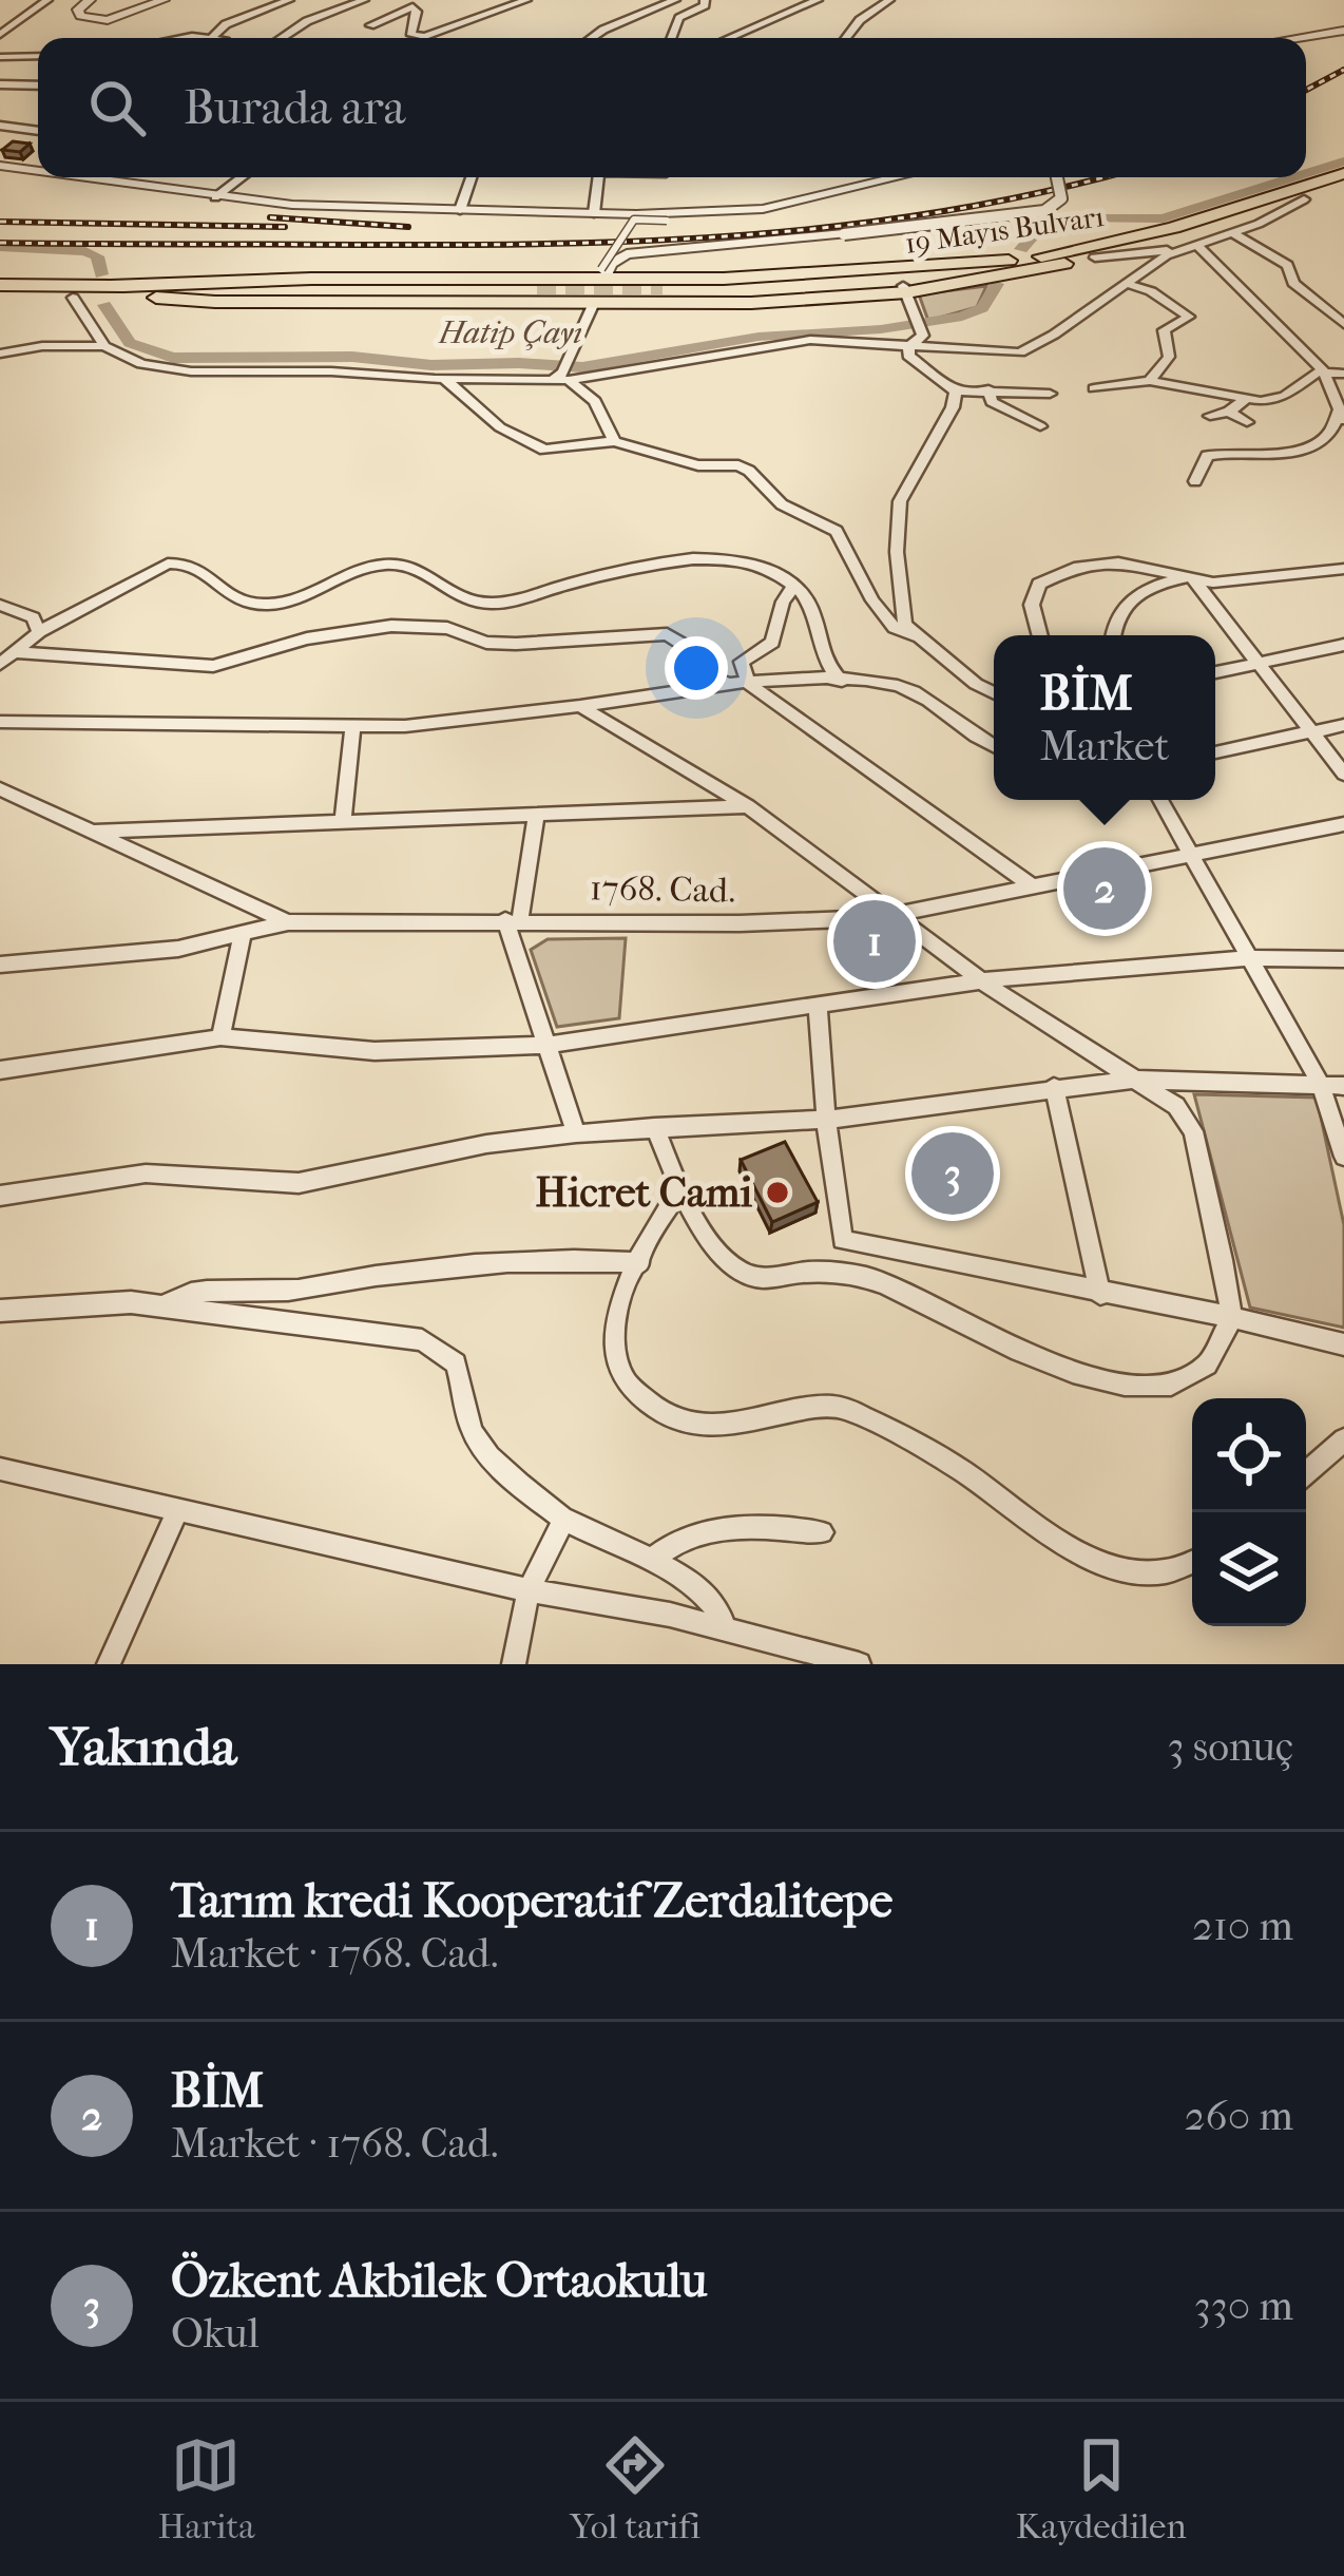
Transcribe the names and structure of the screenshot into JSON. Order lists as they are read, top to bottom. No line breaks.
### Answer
{"streets":{"highway":["19 Mayıs Bulvarı"],"street":["1768. Cad."]},"water":["Hatip Çayı"],"places":["Hicret Cami"],"page":{"search":"Burada ara","popup":["BİM","Market"],"pins":["2","1","3"],"heading":["Yakında","3 sonuç"],"list":[{"mark":"1","name":"Tarım kredi Kooperatif Zerdalitepe","note":"Market · 1768. Cad.","value":"210 m"},{"mark":"2","name":"BİM","note":"Market · 1768. Cad.","value":"260 m"},{"mark":"3","name":"Özkent Akbilek Ortaokulu","note":"Okul","value":"330 m"}],"nav":["Harita","Yol tarifi","Kaydedilen"]}}
